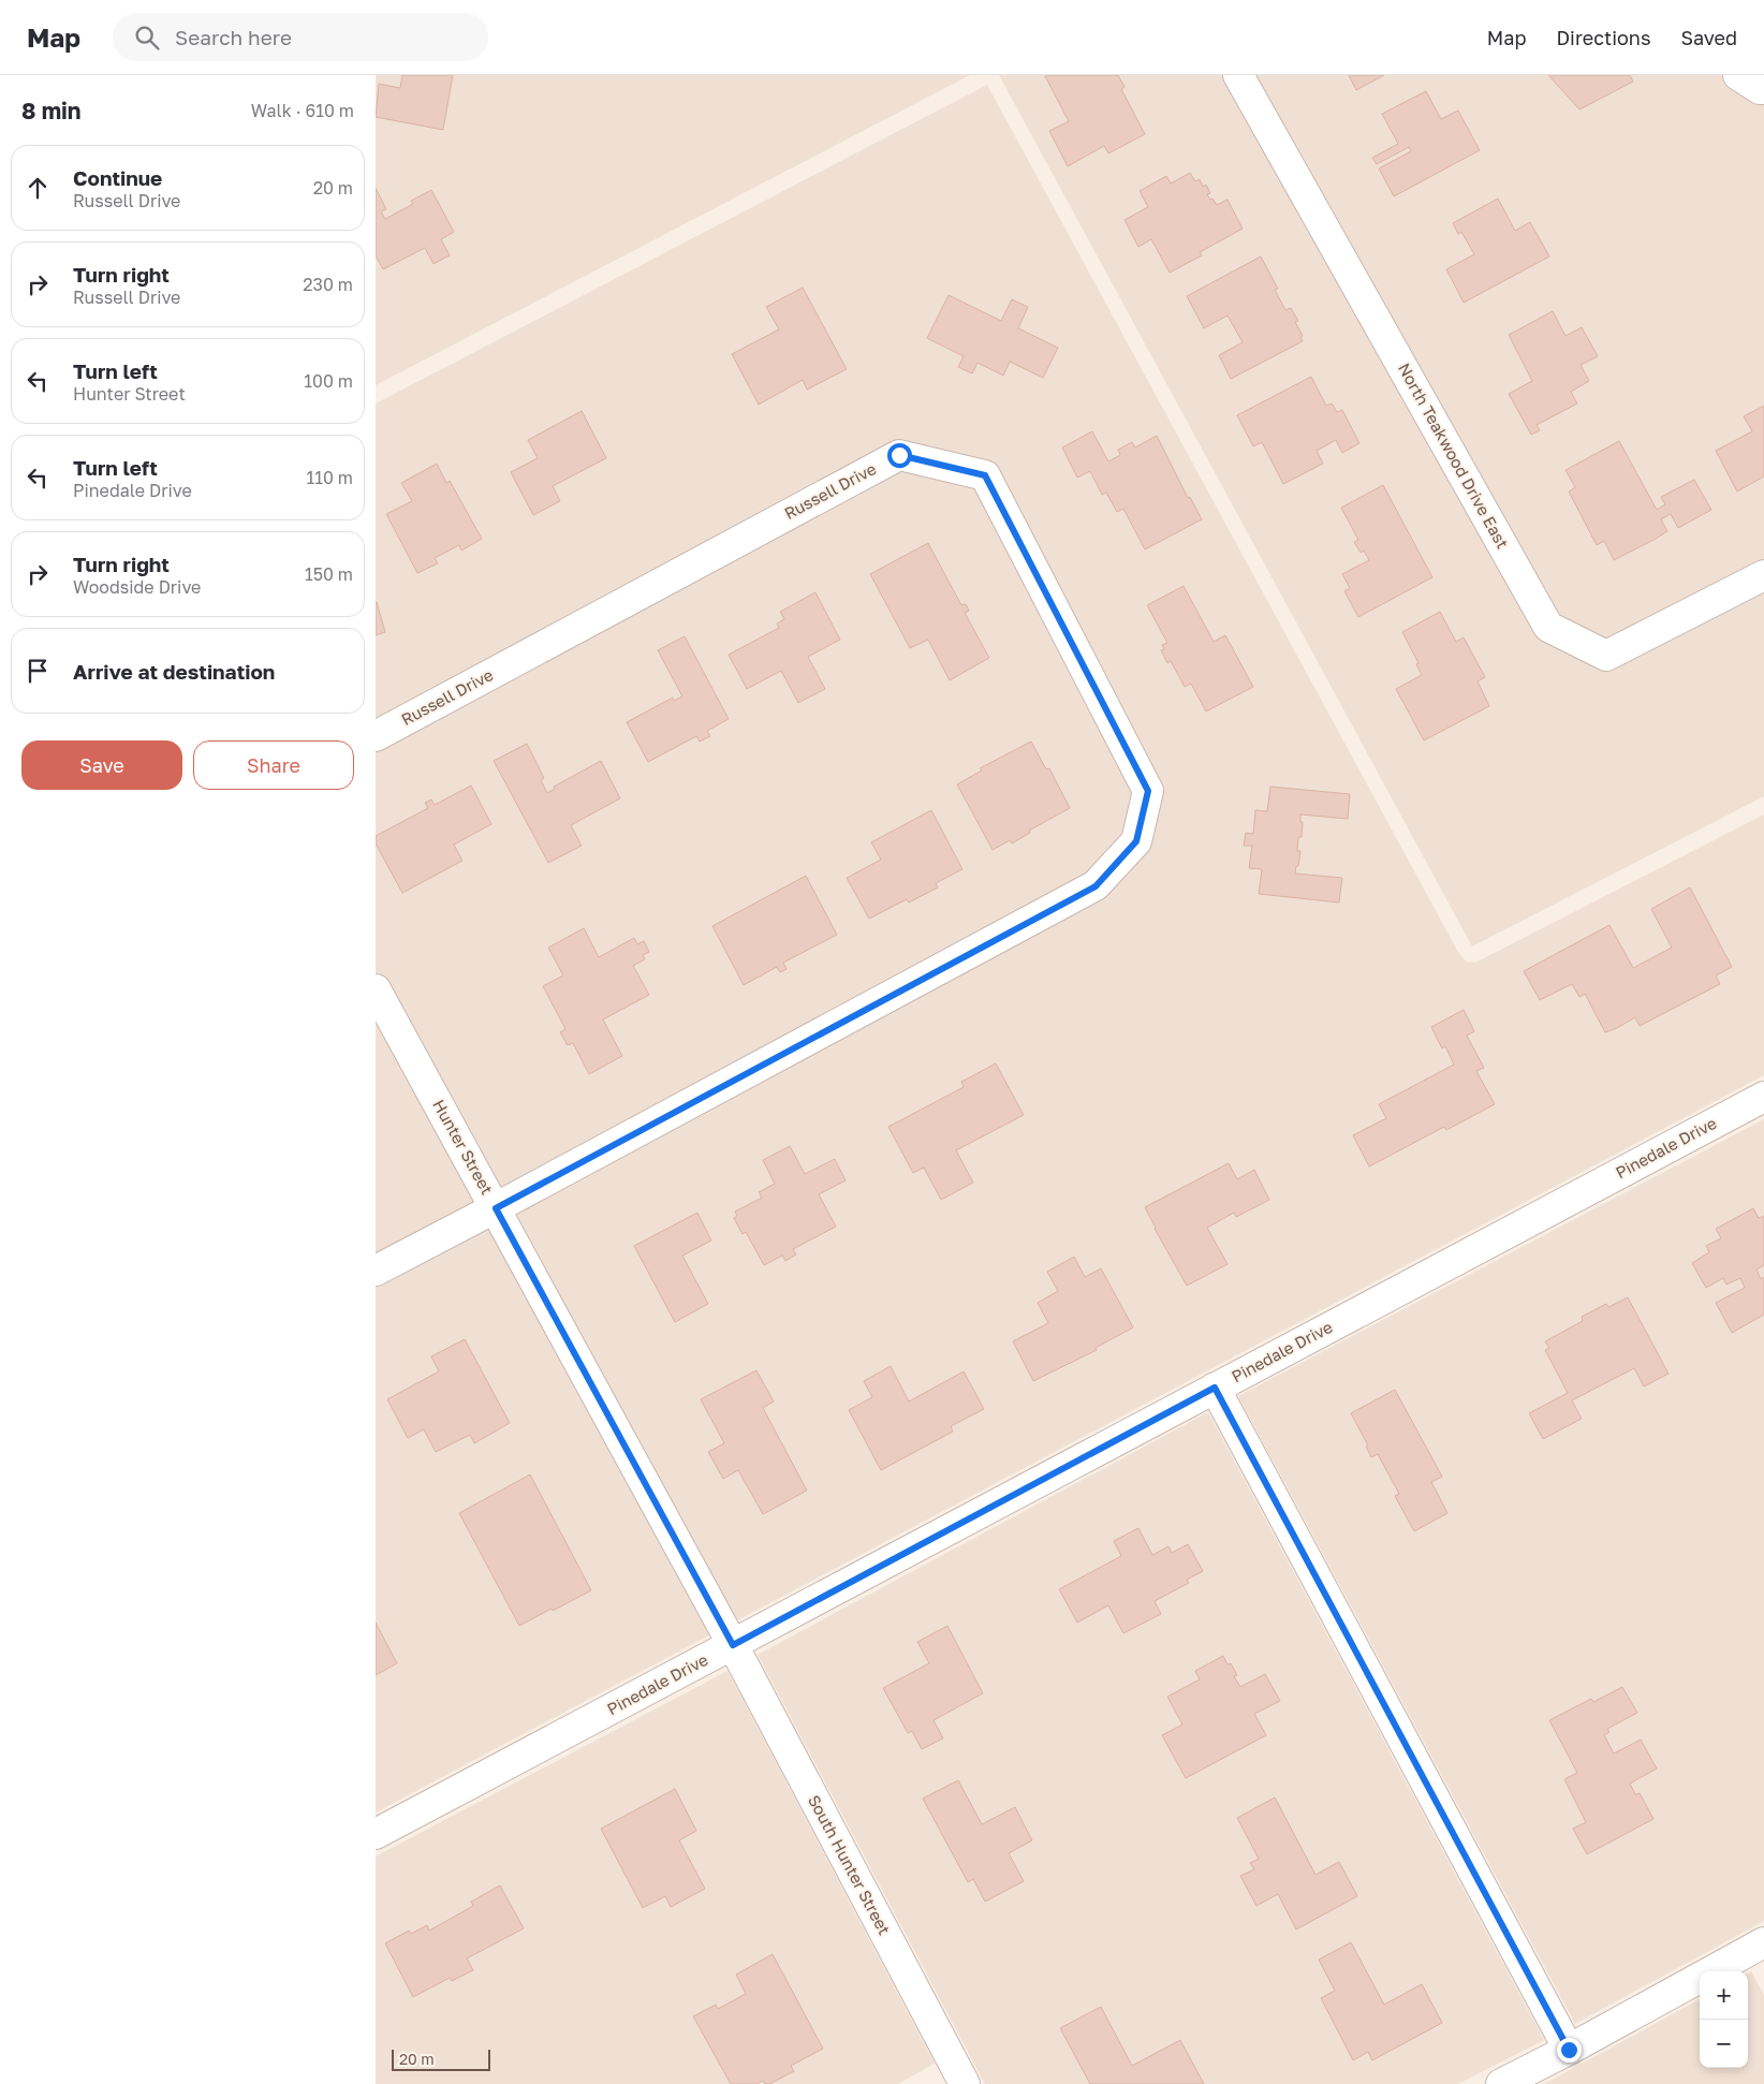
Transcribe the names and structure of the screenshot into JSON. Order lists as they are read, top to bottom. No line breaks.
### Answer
{"streets":{"street":["North Teakwood Drive East","Russell Drive","Hunter Street","Pinedale Drive","South Hunter Street"]},"crossings":[["Russell Drive","Hunter Street"],["Hunter Street","Pinedale Drive"],["Hunter Street","South Hunter Street"],["Pinedale Drive","South Hunter Street"]],"scale_bar":"20 m","page":{"header":"Map","search":"Search here","nav":["Map","Directions","Saved"],"heading":["8 min","Walk · 610 m"],"list":[["Continue","Russell Drive","20 m"],["Turn right","Russell Drive","230 m"],["Turn left","Hunter Street","100 m"],["Turn left","Pinedale Drive","110 m"],["Turn right","Woodside Drive","150 m"],"Arrive at destination"],"buttons":["Save","Share"],"map_buttons":["+","−"],"scale":"20 m"}}
